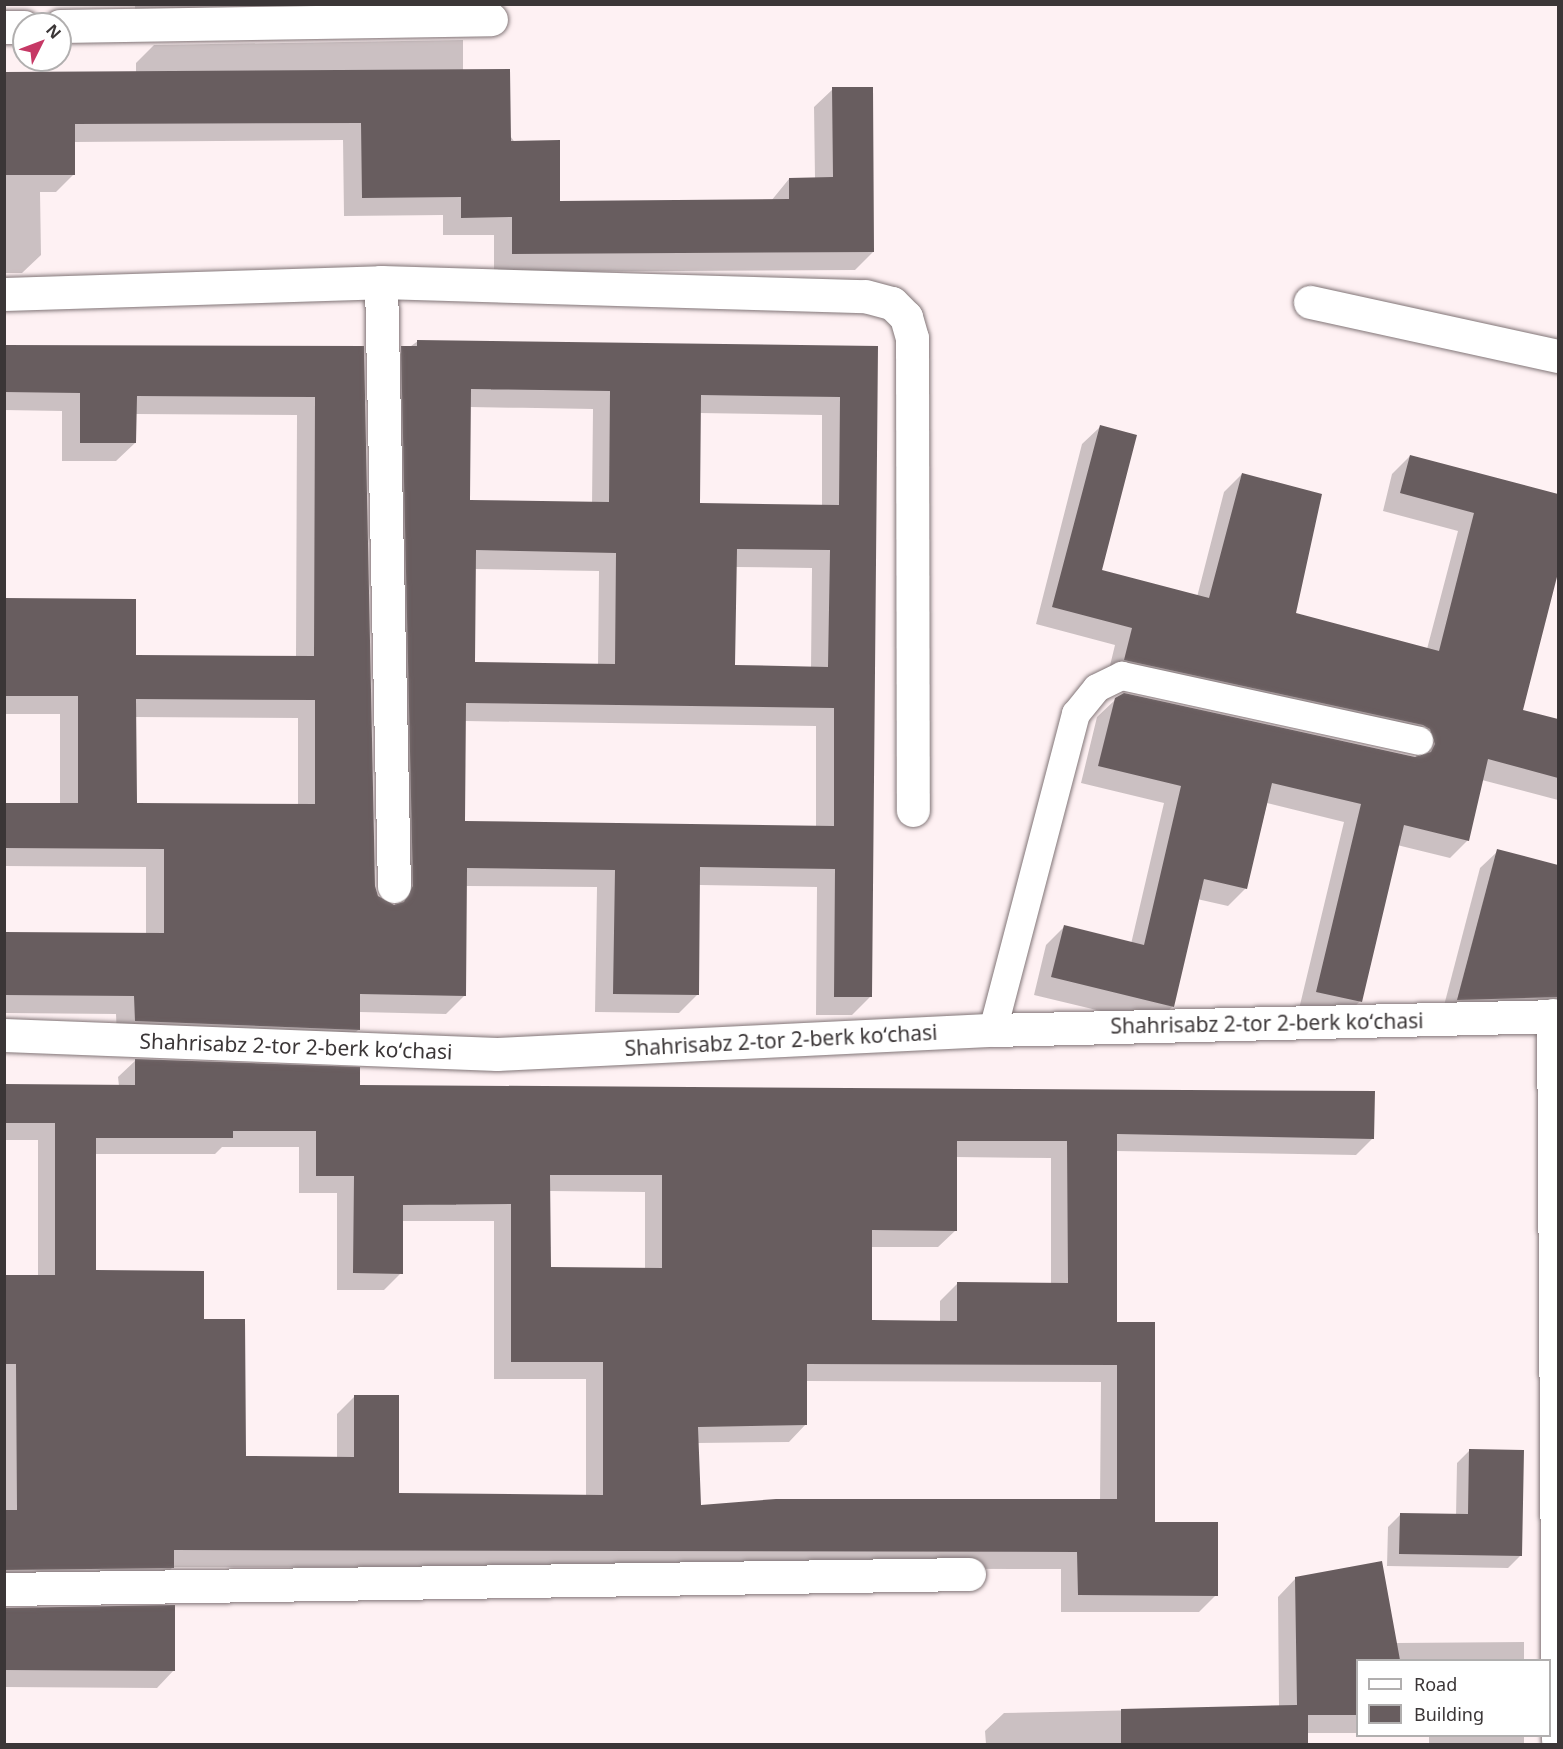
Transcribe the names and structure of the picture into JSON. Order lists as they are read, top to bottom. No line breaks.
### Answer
{"streets":{"street":["Shahrisabz 2-tor 2-berk koʻchasi"]},"legend":["Road","Building"],"north":"top right"}
